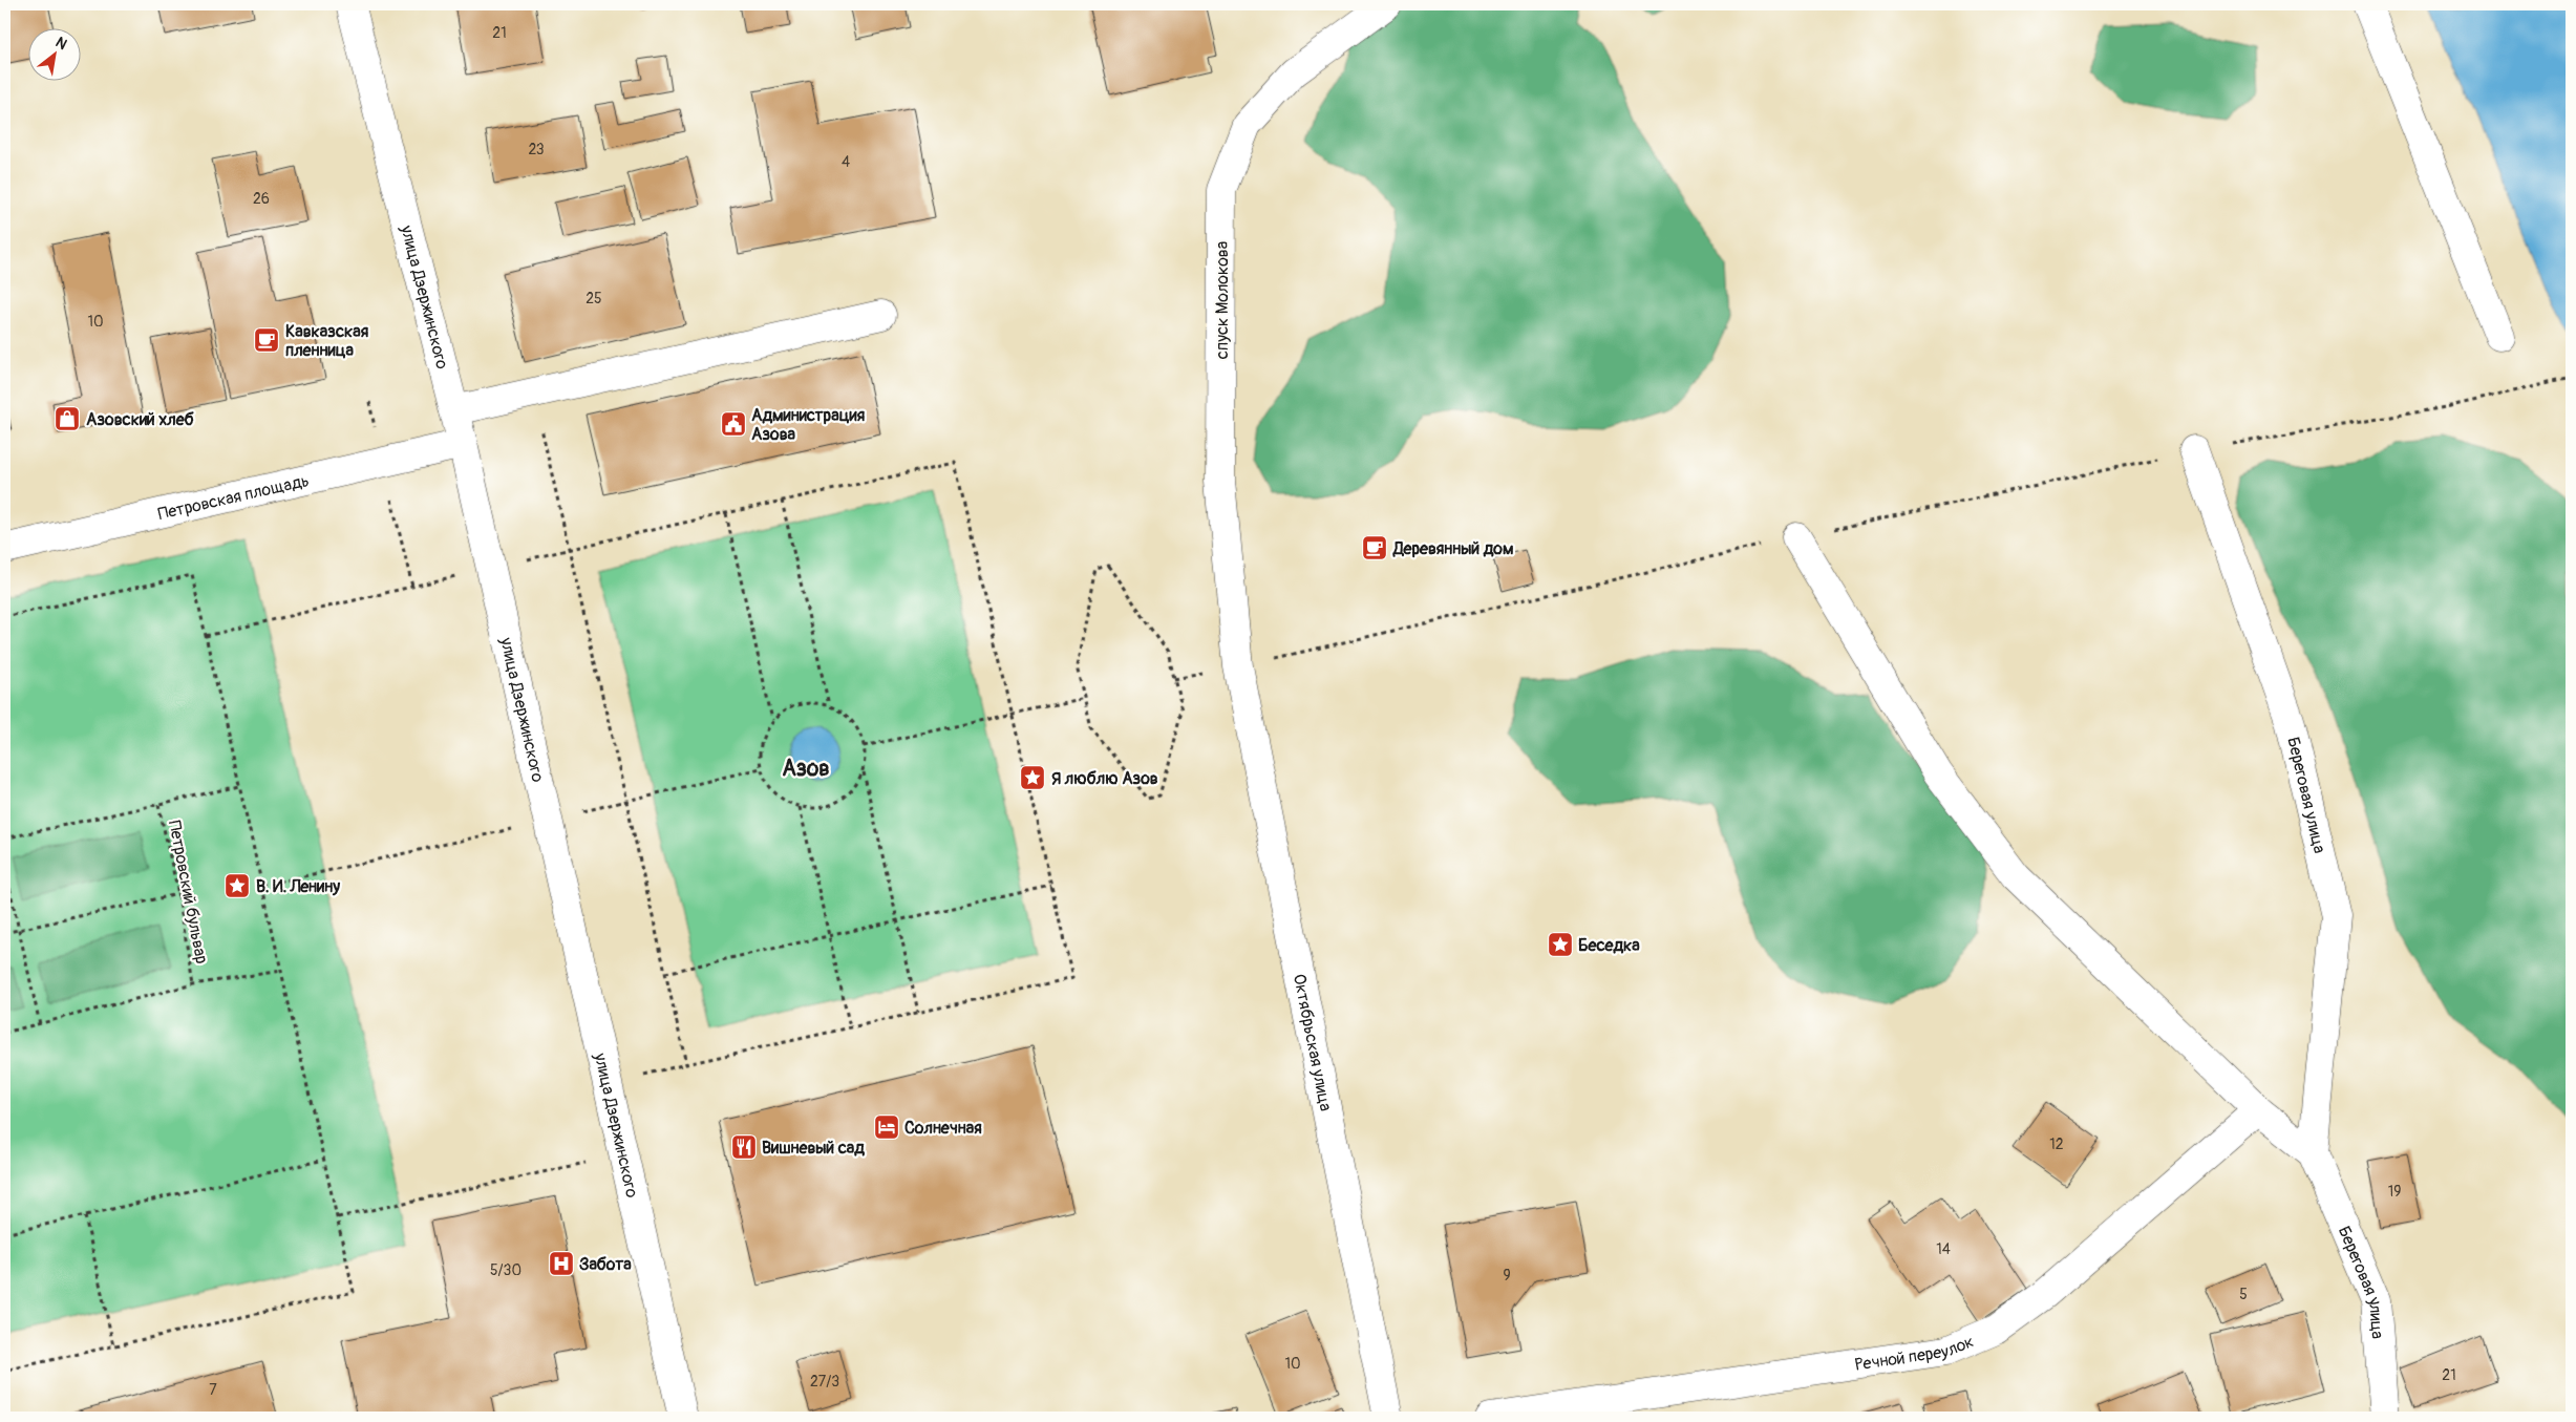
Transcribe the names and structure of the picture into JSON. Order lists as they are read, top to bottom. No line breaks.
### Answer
{"streets":{"street":["улица Дзержинского","спуск Молокова","Петровская площадь","Береговая улица","Октябрьская улица","Речной переулок"],"path":["Петровский бульвар"]},"crossings":[["улица Дзержинского","Петровская площадь"],["спуск Молокова","Октябрьская улица"],["Береговая улица","Речной переулок"]],"districts":["Азов"],"places":{"cafe":["Кавказская пленница","Деревянный дом"],"shop":["Азовский хлеб"],"public building":["Администрация Азова"],"place":["Я люблю Азов","В. И. Ленину","Беседка"],"hotel":["Солнечная"],"restaurant":["Вишневый сад"],"hospital":["Забота"]},"house_numbers":["21","23","4","26","25","10","12","19","14","5/30","9","5","10","21","27/3","7"],"north":"top right"}
